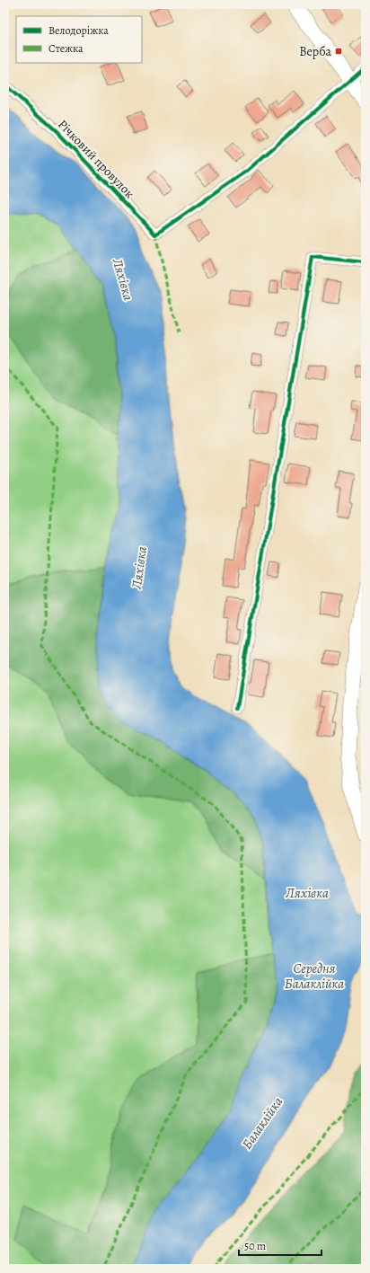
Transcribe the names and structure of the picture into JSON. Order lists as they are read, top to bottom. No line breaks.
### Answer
{"streets":{"street":["Річковий провулок"]},"water":["Ляхівка","Середня Балаклійка","Балаклійка"],"places":{"transit":["Верба"]},"legend":["Велодоріжка","Стежка"],"scale_bar":"50 m"}
